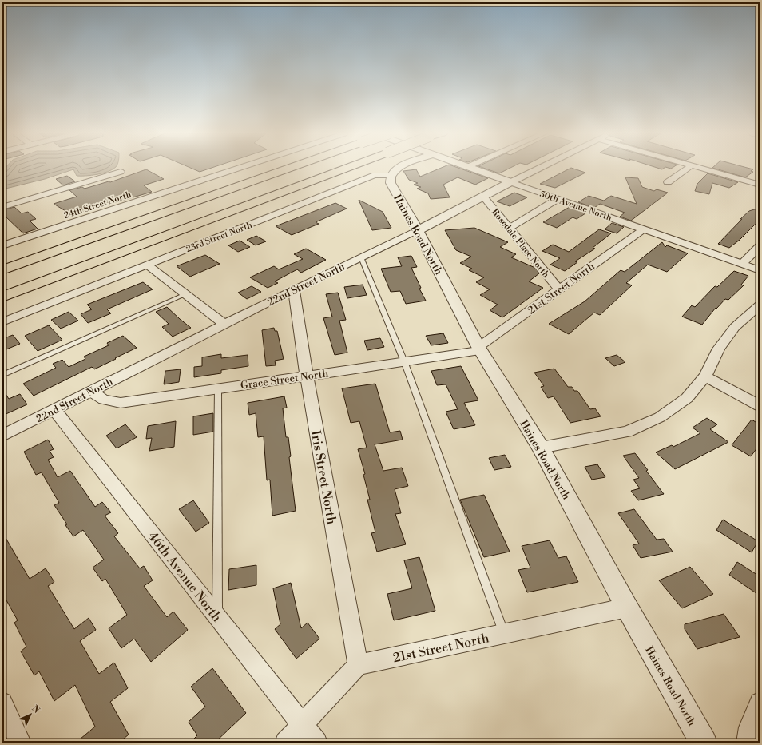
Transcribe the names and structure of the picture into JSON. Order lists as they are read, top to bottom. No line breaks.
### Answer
{"streets":{"street":["24th Street North","50th Avenue North","Haines Road North","23rd Street North","Rosedale Place North","22nd Street North","21st Street North","Grace Street North","Iris Street North","46th Avenue North"]},"crossings":[["50th Avenue North","22nd Street North"],["50th Avenue North","21st Street North"],["Haines Road North","23rd Street North"],["Haines Road North","22nd Street North"],["Haines Road North","21st Street North"],["Haines Road North","Grace Street North"],["Rosedale Place North","22nd Street North"],["Rosedale Place North","21st Street North"],["22nd Street North","Grace Street North"],["22nd Street North","Iris Street North"],["22nd Street North","46th Avenue North"],["21st Street North","Grace Street North"],["21st Street North","Iris Street North"],["Grace Street North","Iris Street North"]],"north":"top right"}
